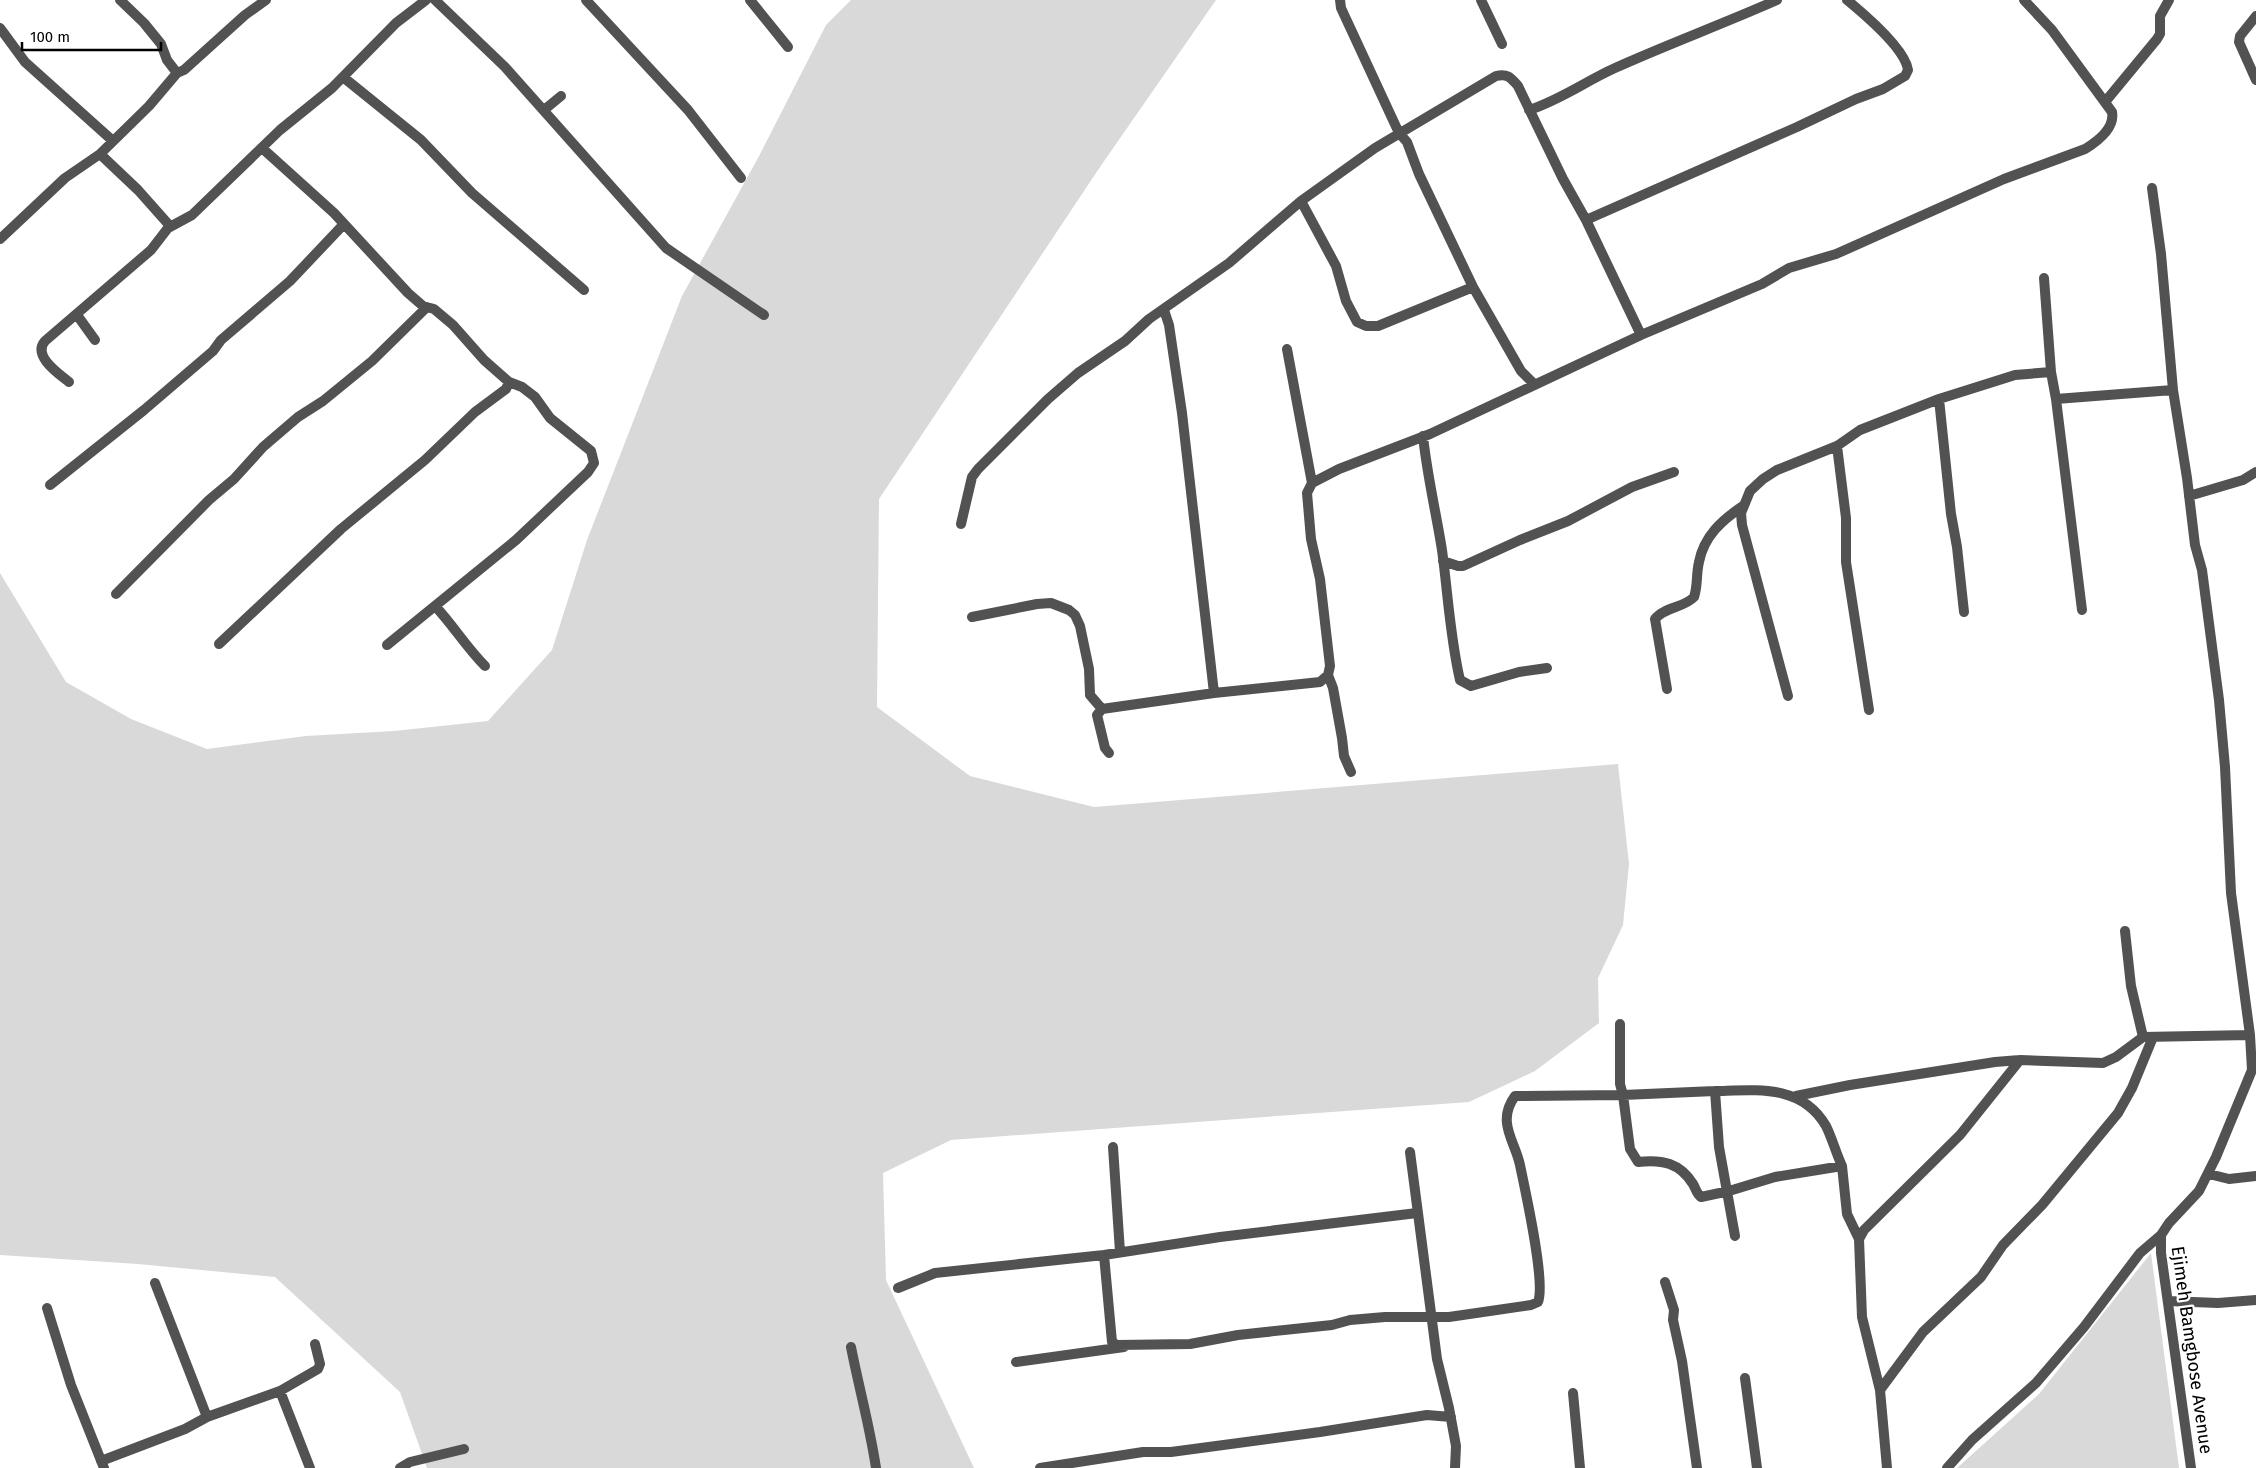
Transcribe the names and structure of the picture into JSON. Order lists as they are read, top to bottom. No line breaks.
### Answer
{"streets":{"street":["Ejimeh Bamgbose Avenue"]},"scale_bar":"100 m"}
